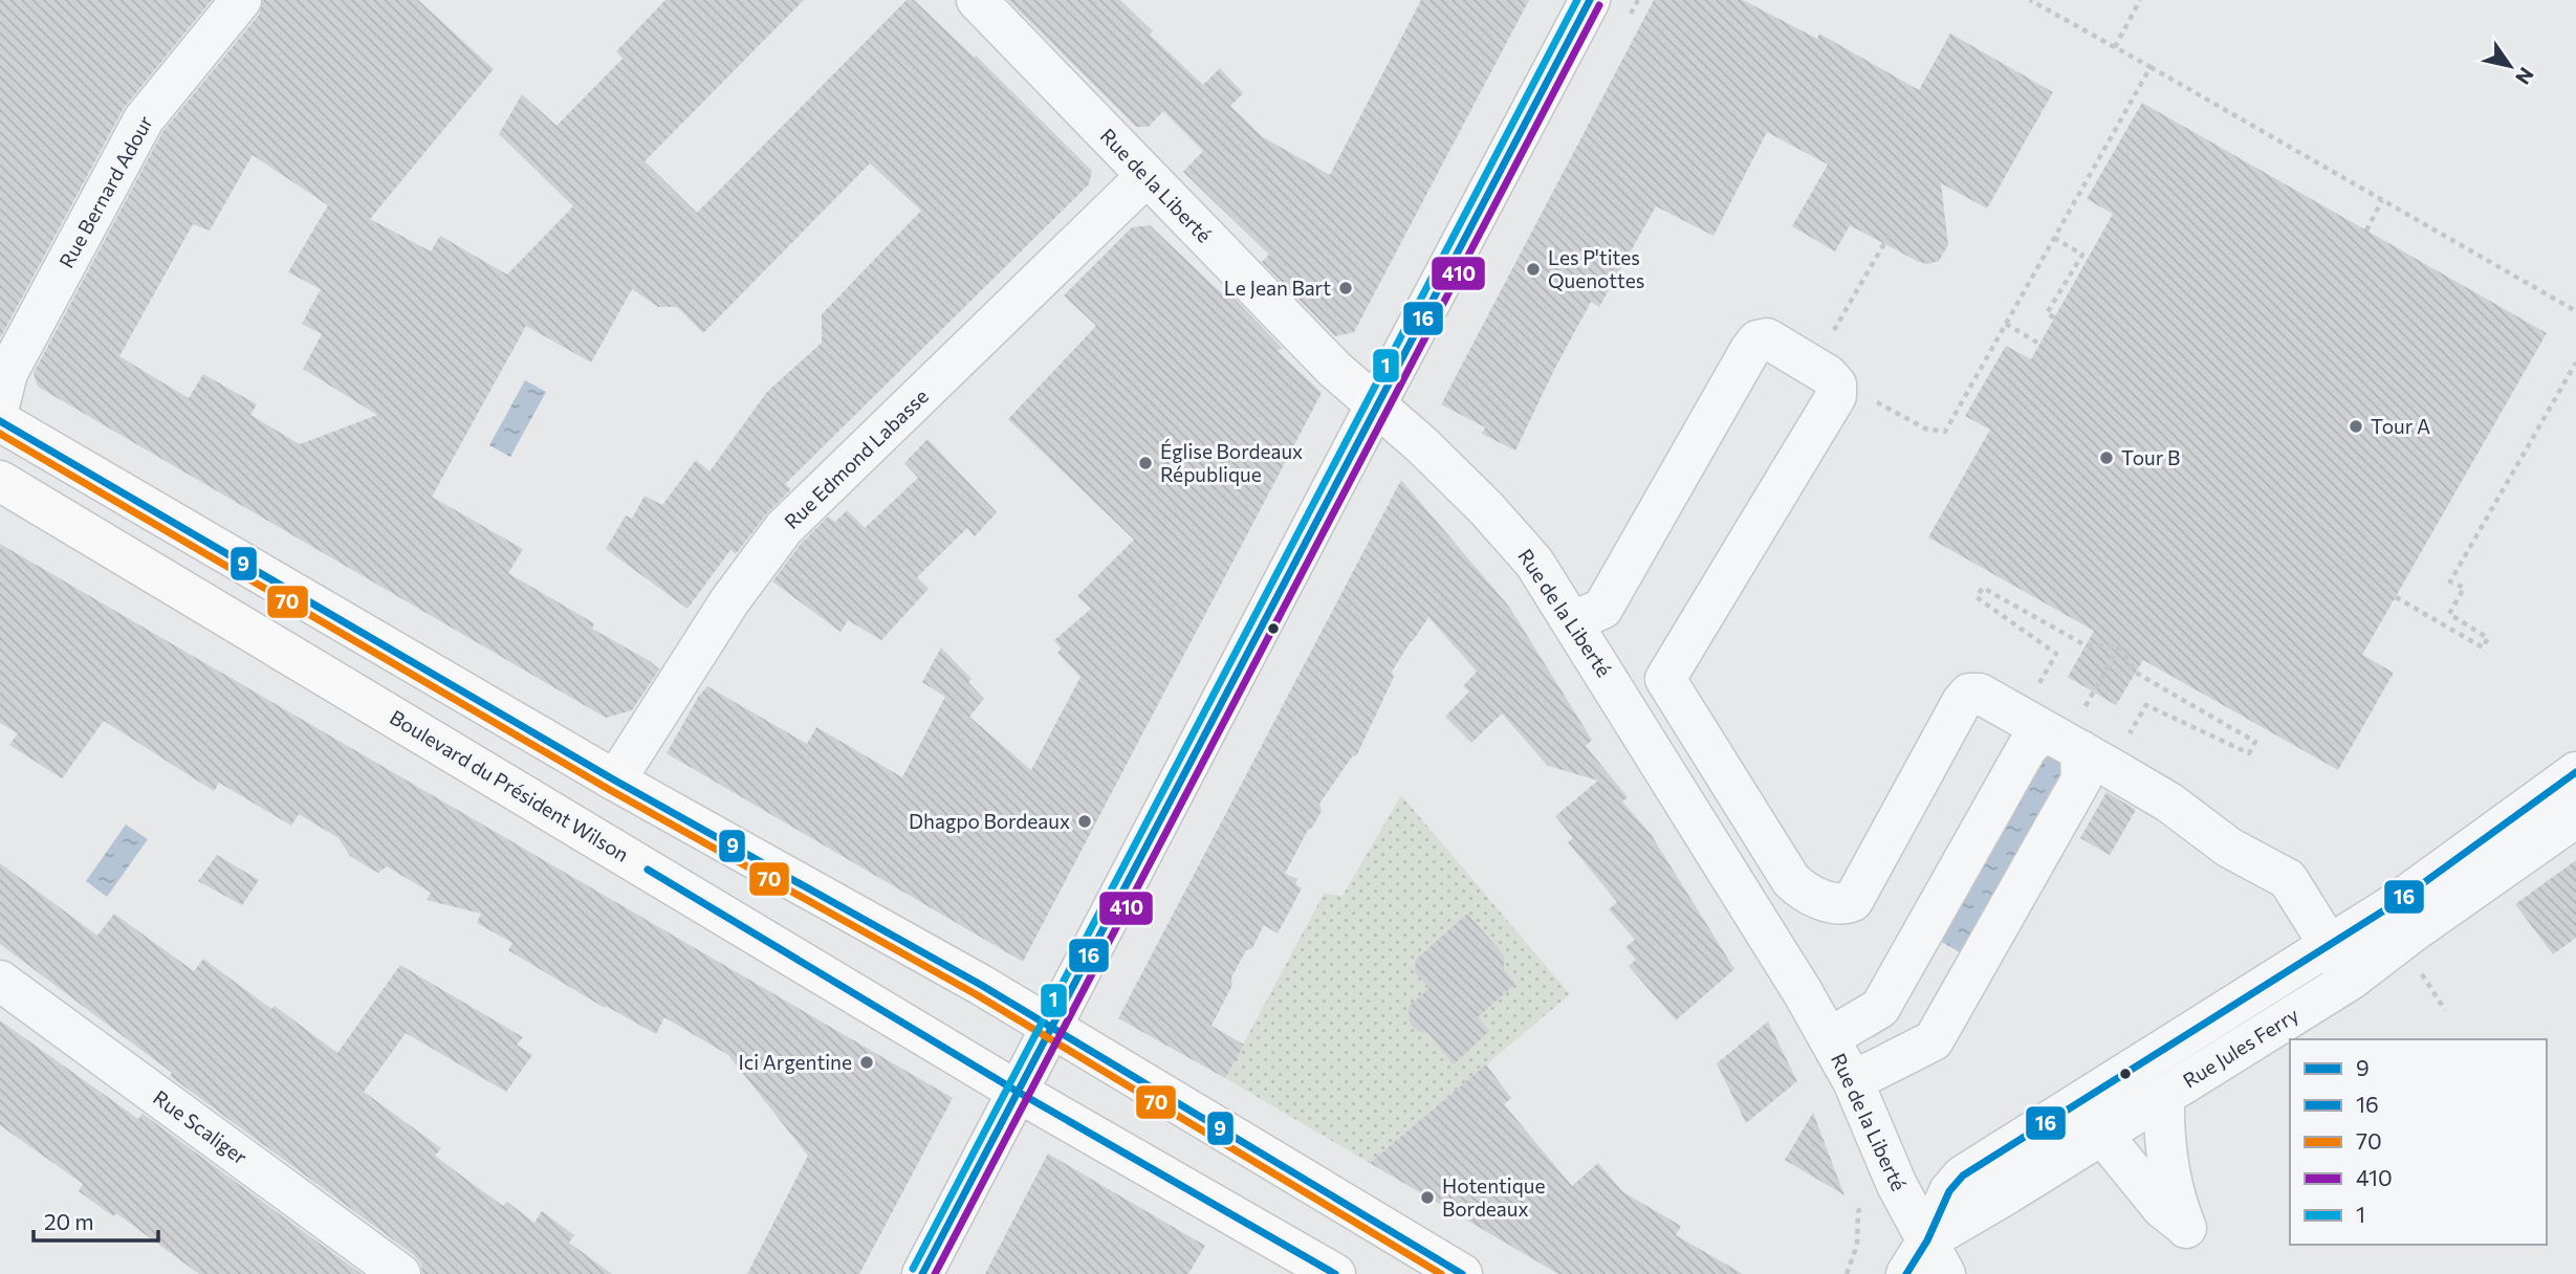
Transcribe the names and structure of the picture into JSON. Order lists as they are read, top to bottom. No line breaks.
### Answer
{"streets":{"main road":["Boulevard du Président Wilson"],"street":["Rue de la Liberté","Rue Bernard Adour","Rue Edmond Labasse","Rue Jules Ferry","Rue Scaliger"]},"crossings":[["Rue de la Liberté","Rue Edmond Labasse"],["Rue de la Liberté","Rue Jules Ferry"]],"places":["Les P'tites Quenottes","Le Jean Bart","Tour A","Tour B","Église Bordeaux République","Dhagpo Bordeaux","Ici Argentine","Hotentique Bordeaux"],"lines":["transit line 16","transit line 1","transit line 410","transit line 9","transit line 70"],"legend":["9","16","70","410","1"],"scale_bar":"20 m","north":"bottom right"}
